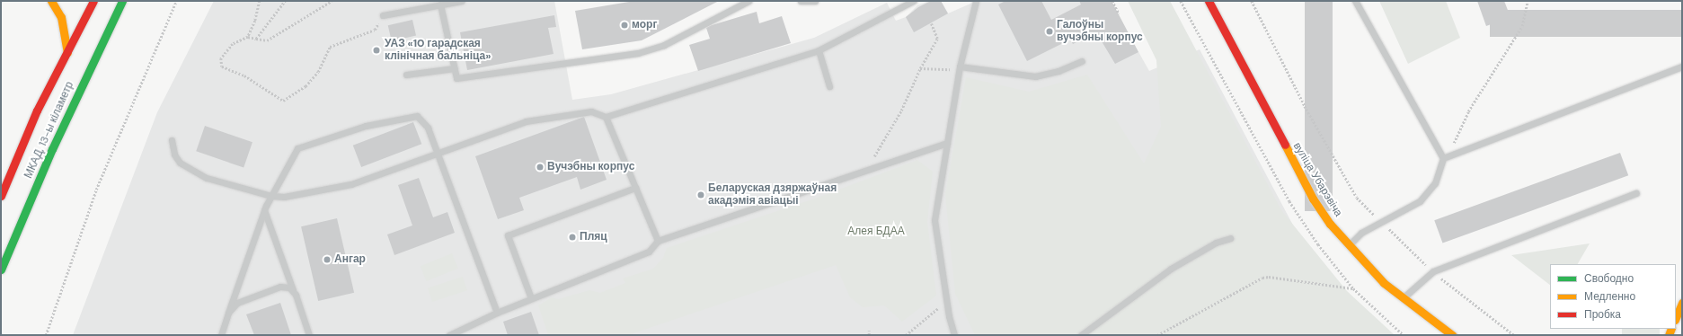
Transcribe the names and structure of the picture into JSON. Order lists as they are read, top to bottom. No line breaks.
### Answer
{"streets":{"main road":["МКАД, 13-ы кіламетр","вуліца Убарэвіча"]},"parks":["Алея БДАА"],"places":["морг","Галоўны вучэбны корпус","УАЗ «10 гарадская клінічная бальніца»","Вучэбны корпус","Беларуская дзяржаўная акадэмія авіацыі","Пляц","Ангар"],"legend":["Свободно","Медленно","Пробка"]}
